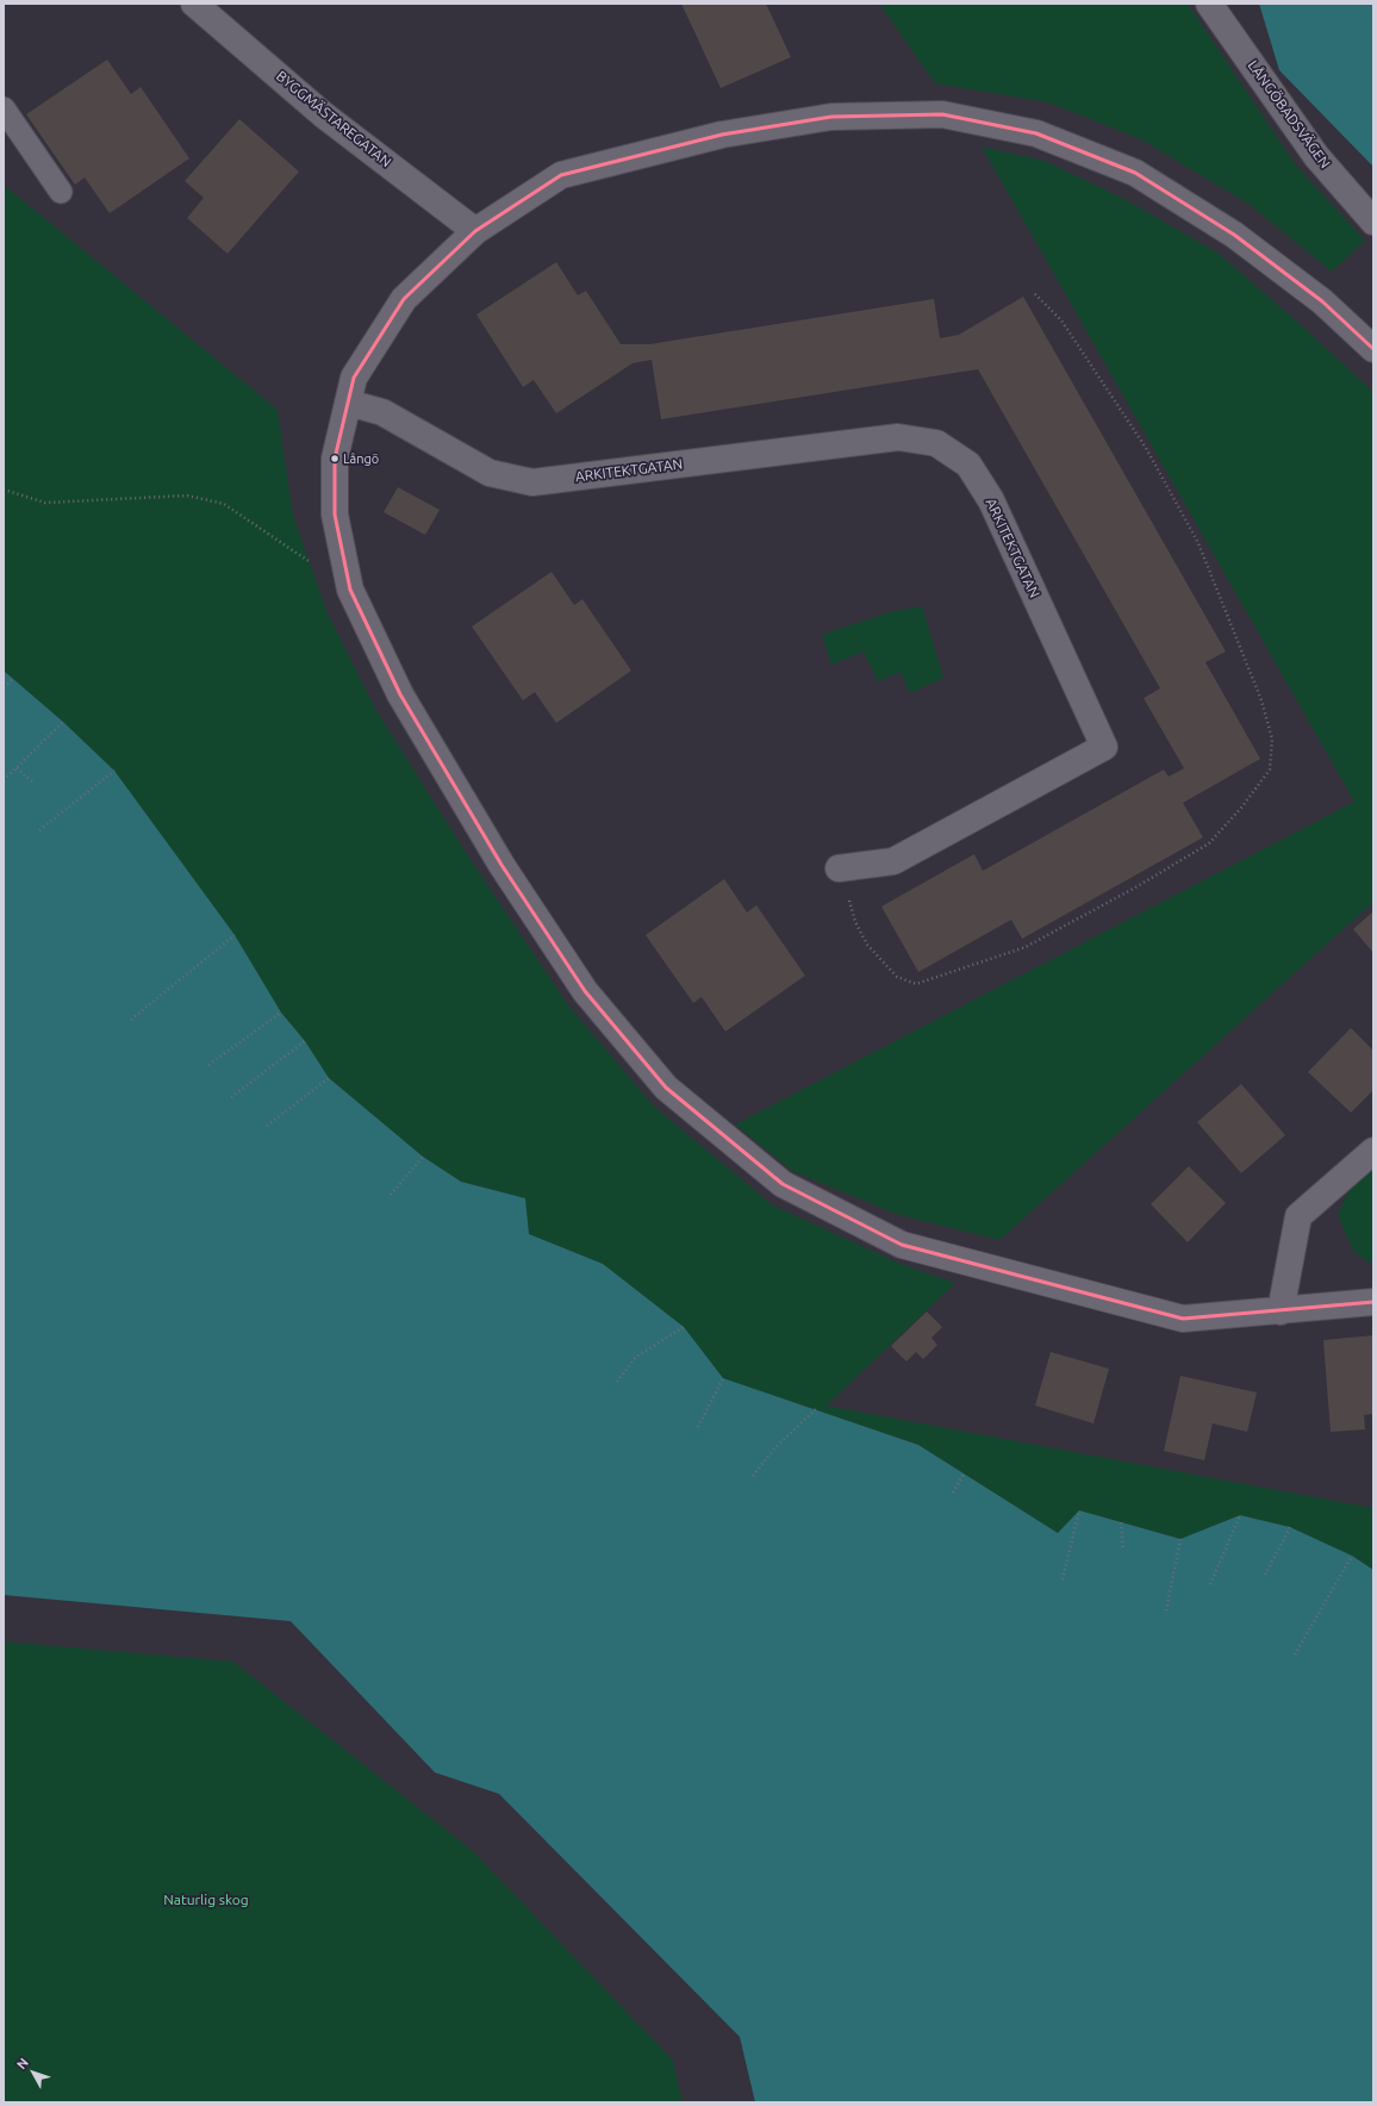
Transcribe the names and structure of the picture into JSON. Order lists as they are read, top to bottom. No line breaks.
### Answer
{"streets":{"street":["LÅNGÖBADSVÄGEN","BYGGMÄSTAREGATAN","ARKITEKTGATAN"]},"parks":["Naturlig skog"],"places":["Långö"],"north":"top left"}
